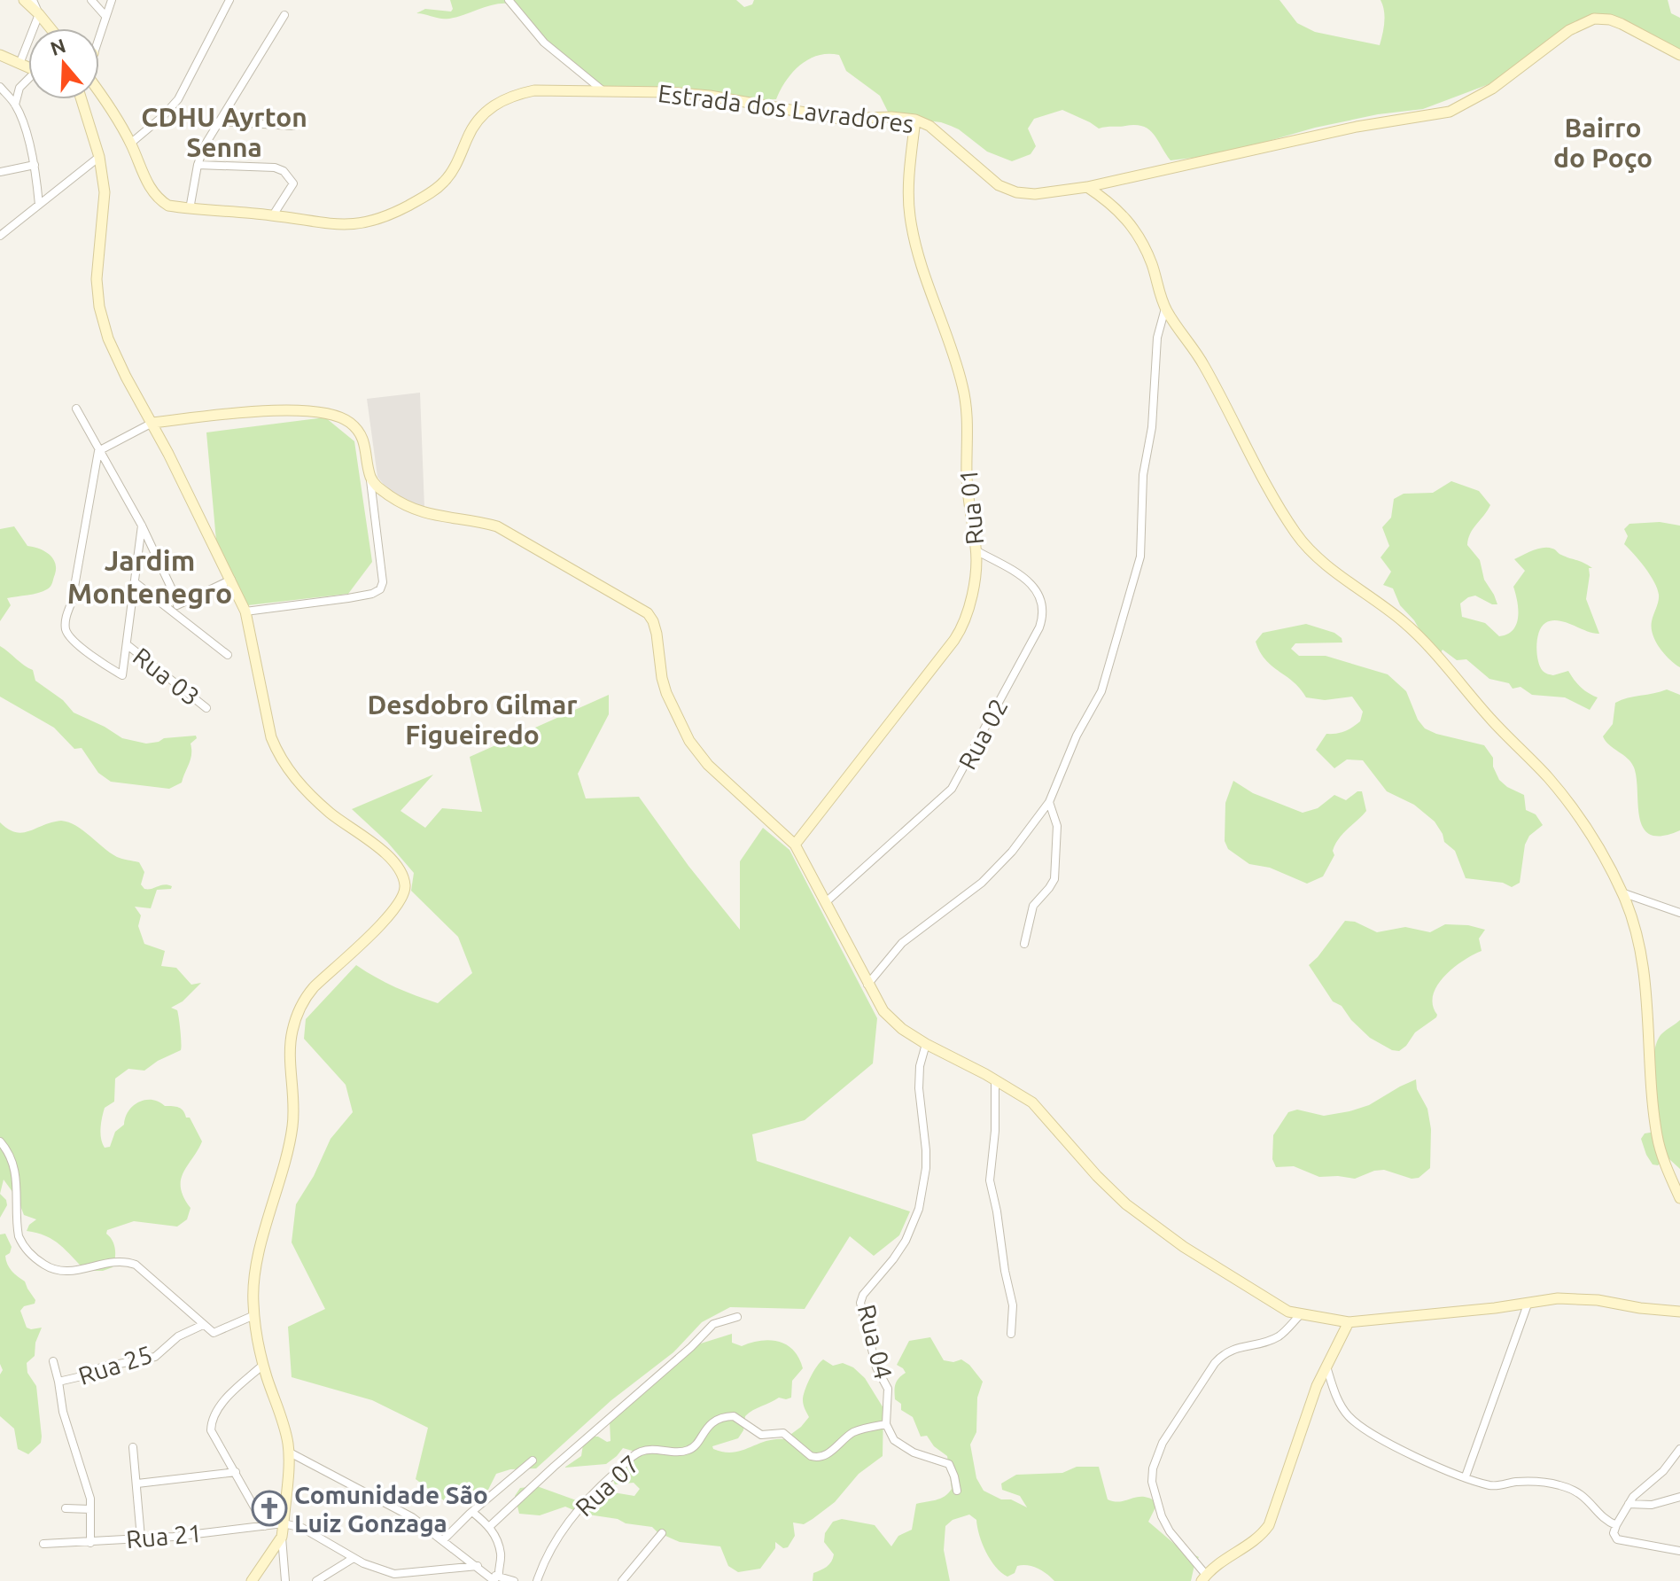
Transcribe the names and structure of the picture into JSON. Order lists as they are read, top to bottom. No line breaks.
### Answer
{"streets":{"street":["Estrada dos Lavradores","Rua 01","Rua 03","Rua 02","Rua 04","Rua 25","Rua 07","Rua 21"]},"crossings":[["Estrada dos Lavradores","Rua 01"],["Rua 01","Rua 02"],["Rua 04","Rua 07"],["Rua 25","Rua 21"]],"districts":["CDHU Ayrton Senna","Bairro do Poço","Jardim Montenegro","Desdobro Gilmar Figueiredo"],"places":{"church":["Comunidade São Luiz Gonzaga"]},"north":"top"}
